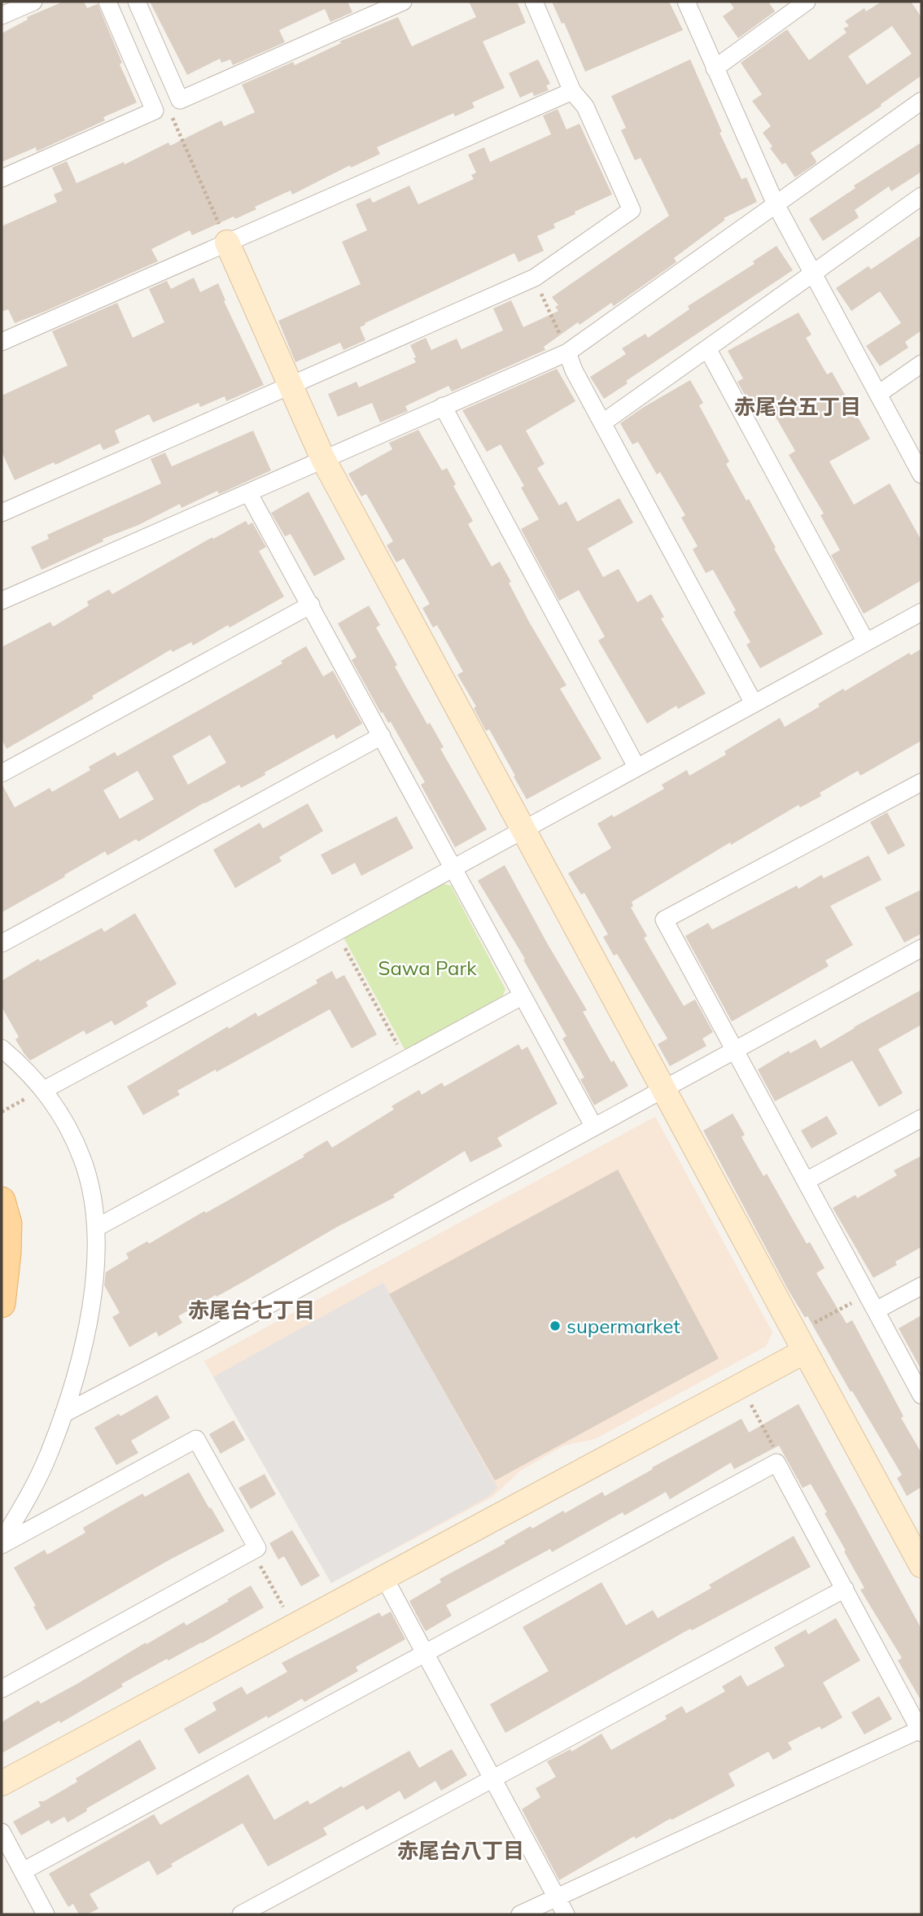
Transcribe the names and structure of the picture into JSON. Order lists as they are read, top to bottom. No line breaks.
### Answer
{"districts":["赤尾台五丁目","赤尾台七丁目","赤尾台八丁目"],"parks":["Sawa Park"],"places":["supermarket"]}
